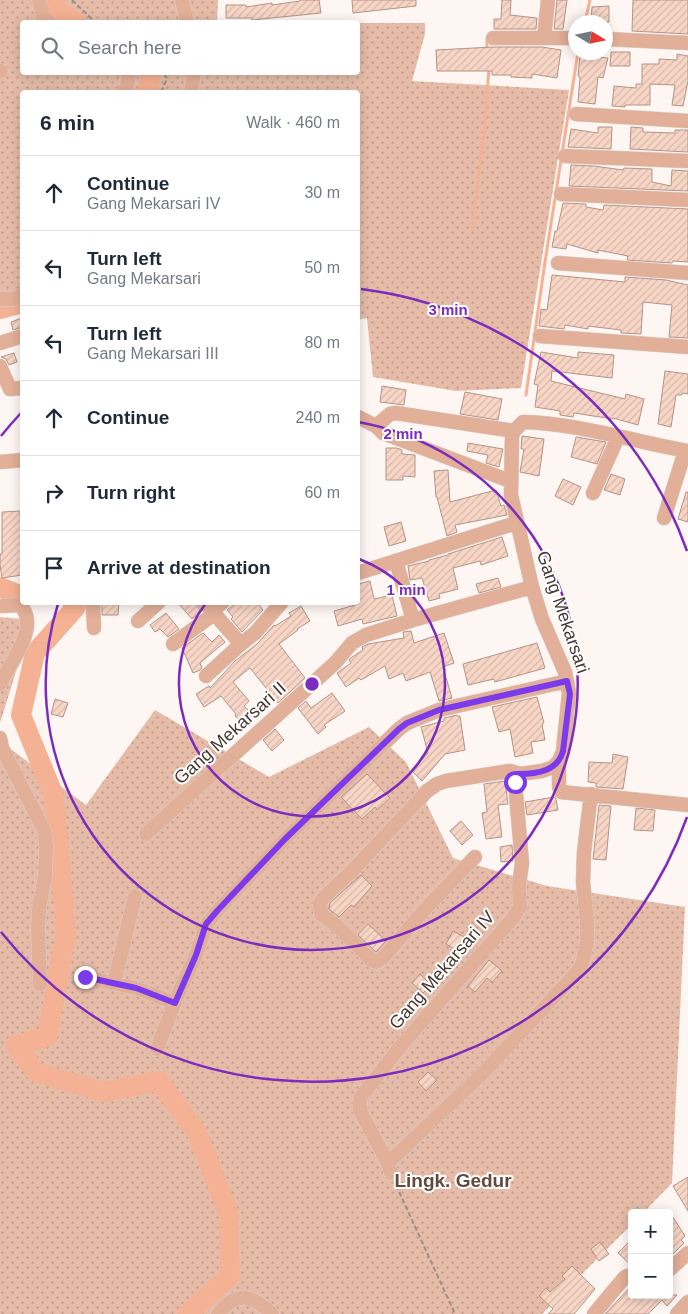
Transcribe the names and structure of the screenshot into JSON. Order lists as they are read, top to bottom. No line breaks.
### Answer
{"streets":{"street":["Gang Mekarsari","Gang Mekarsari II","Gang Mekarsari IV"]},"crossings":[["Gang Mekarsari","Gang Mekarsari II"]],"districts":["Lingk. Gedur"],"north":"right","page":{"search":"Search here","heading":["6 min","Walk · 460 m"],"list":[["Continue","Gang Mekarsari IV","30 m"],["Turn left","Gang Mekarsari","50 m"],["Turn left","Gang Mekarsari III","80 m"],["Continue","240 m"],["Turn right","60 m"],"Arrive at destination"],"map_buttons":["+","−"]},"rings":["3 min","2 min","1 min"]}
